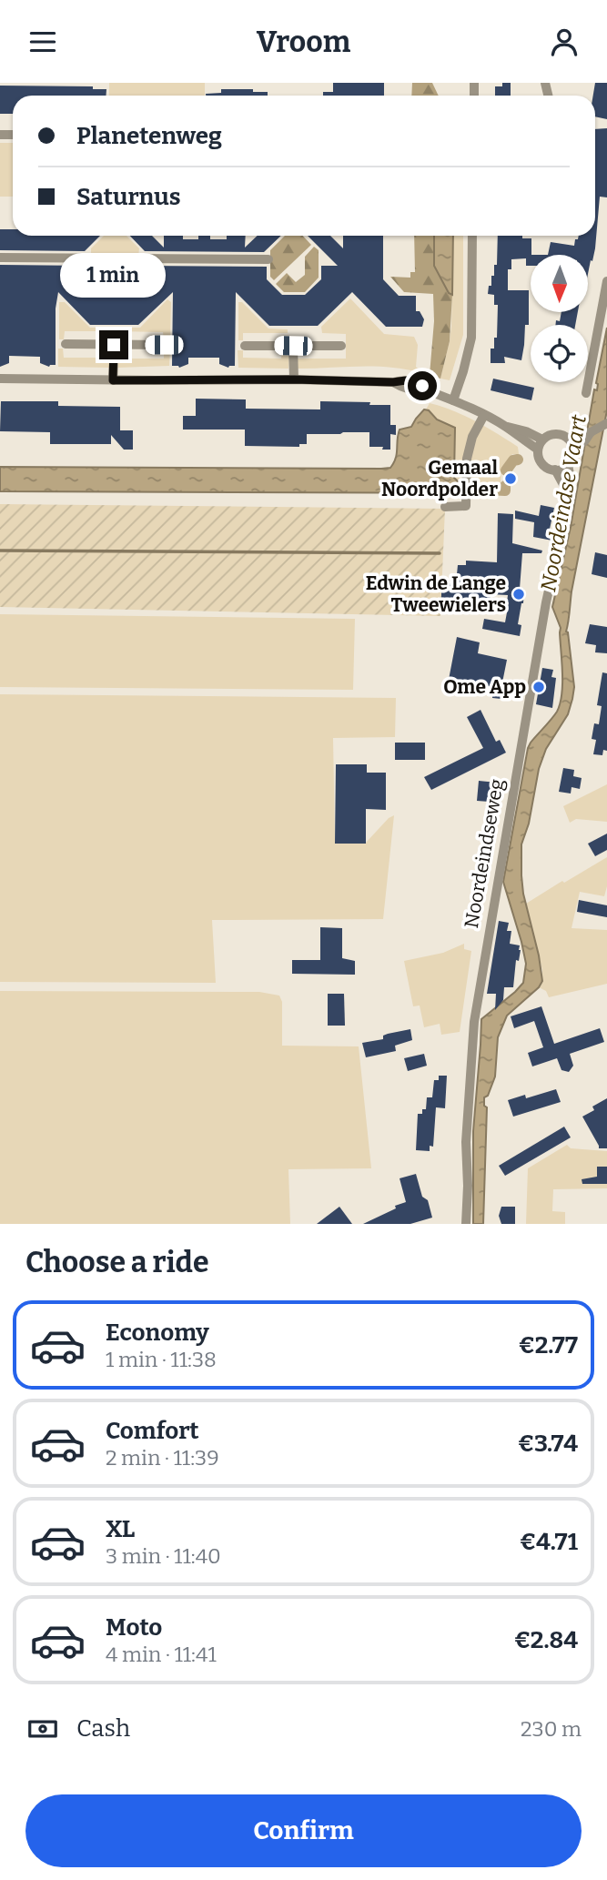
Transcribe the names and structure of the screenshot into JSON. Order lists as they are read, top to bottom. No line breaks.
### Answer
{"streets":{"street":["Noordeindseweg"]},"water":["Noordeindse Vaart"],"places":["Gemaal Noordpolder","Edwin de Lange Tweewielers","Ome App"],"north":"bottom","page":{"header":"Vroom","banner":["Planetenweg","Saturnus"],"bubble":"1 min","heading":"Choose a ride","list":[{"name":"Economy","note":"1 min · 11:38","value":"€2.77"},{"name":"Comfort","note":"2 min · 11:39","value":"€3.74"},{"name":"XL","note":"3 min · 11:40","value":"€4.71"},{"name":"Moto","note":"4 min · 11:41","value":"€2.84"}],"pay":["Cash","230 m"],"buttons":"Confirm"}}
